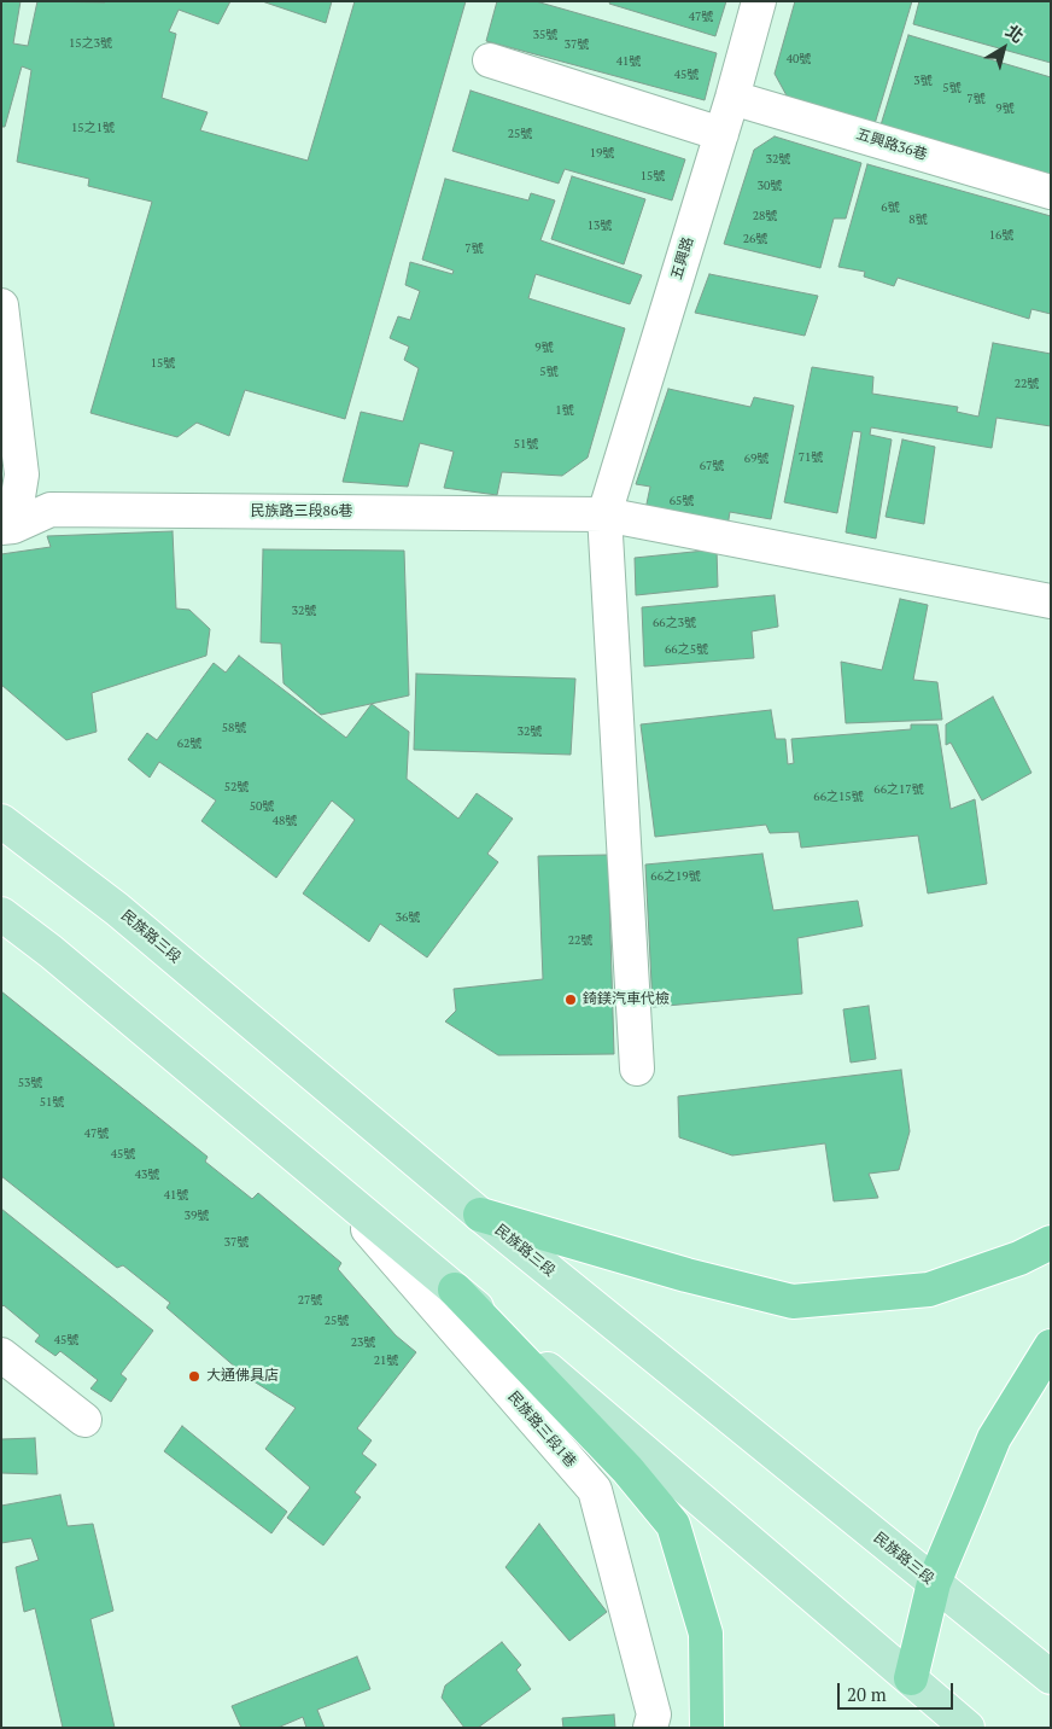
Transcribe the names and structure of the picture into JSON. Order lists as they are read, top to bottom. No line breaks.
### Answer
{"streets":{"main road":["民族路三段"],"street":["五興路36巷","五興路","民族路三段86巷","民族路三段1巷"]},"crossings":[["五興路36巷","五興路"],["五興路","民族路三段86巷"]],"places":["錡鎂汽車代檢","大通佛具店"],"house_numbers":["47號","35號","15之3號","37號","40號","41號","45號","3號","5號","7號","9號","15之1號","25號","19號","32號","15號","30號","6號","28號","8號","13號","16號","26號","7號","9號","15號","5號","22號","1號","51號","71號","69號","67號","65號","32號","66之3號","66之5號","58號","32號","62號","52號","66之17號","66之15號","50號","48號","66之19號","36號","22號","53號","51號","47號","45號","43號","41號","39號","37號","27號","25號","45號","23號","21號"],"scale_bar":"20 m","north":"top right"}
